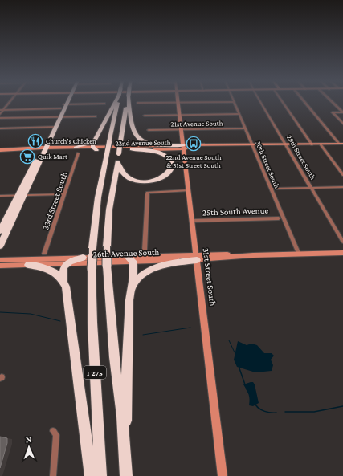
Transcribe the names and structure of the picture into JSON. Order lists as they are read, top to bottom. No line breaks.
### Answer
{"streets":{"highway":["I 275"],"street":["21st Avenue South","22nd Avenue South","29th Street South","30th Street South","33rd Street South","25th South Avenue","26th Avenue South","31st Street South"]},"crossings":[["21st Avenue South","30th Street South"],["21st Avenue South","31st Street South"],["22nd Avenue South","29th Street South"],["22nd Avenue South","30th Street South"],["22nd Avenue South","31st Street South"],["30th Street South","26th Avenue South"],["25th South Avenue","31st Street South"],["26th Avenue South","31st Street South"]],"places":{"restaurant":["Church's Chicken"],"bus stop":["22nd Avenue South & 31st Street South"],"supermarket":["Quik Mart"]},"north":"top"}
